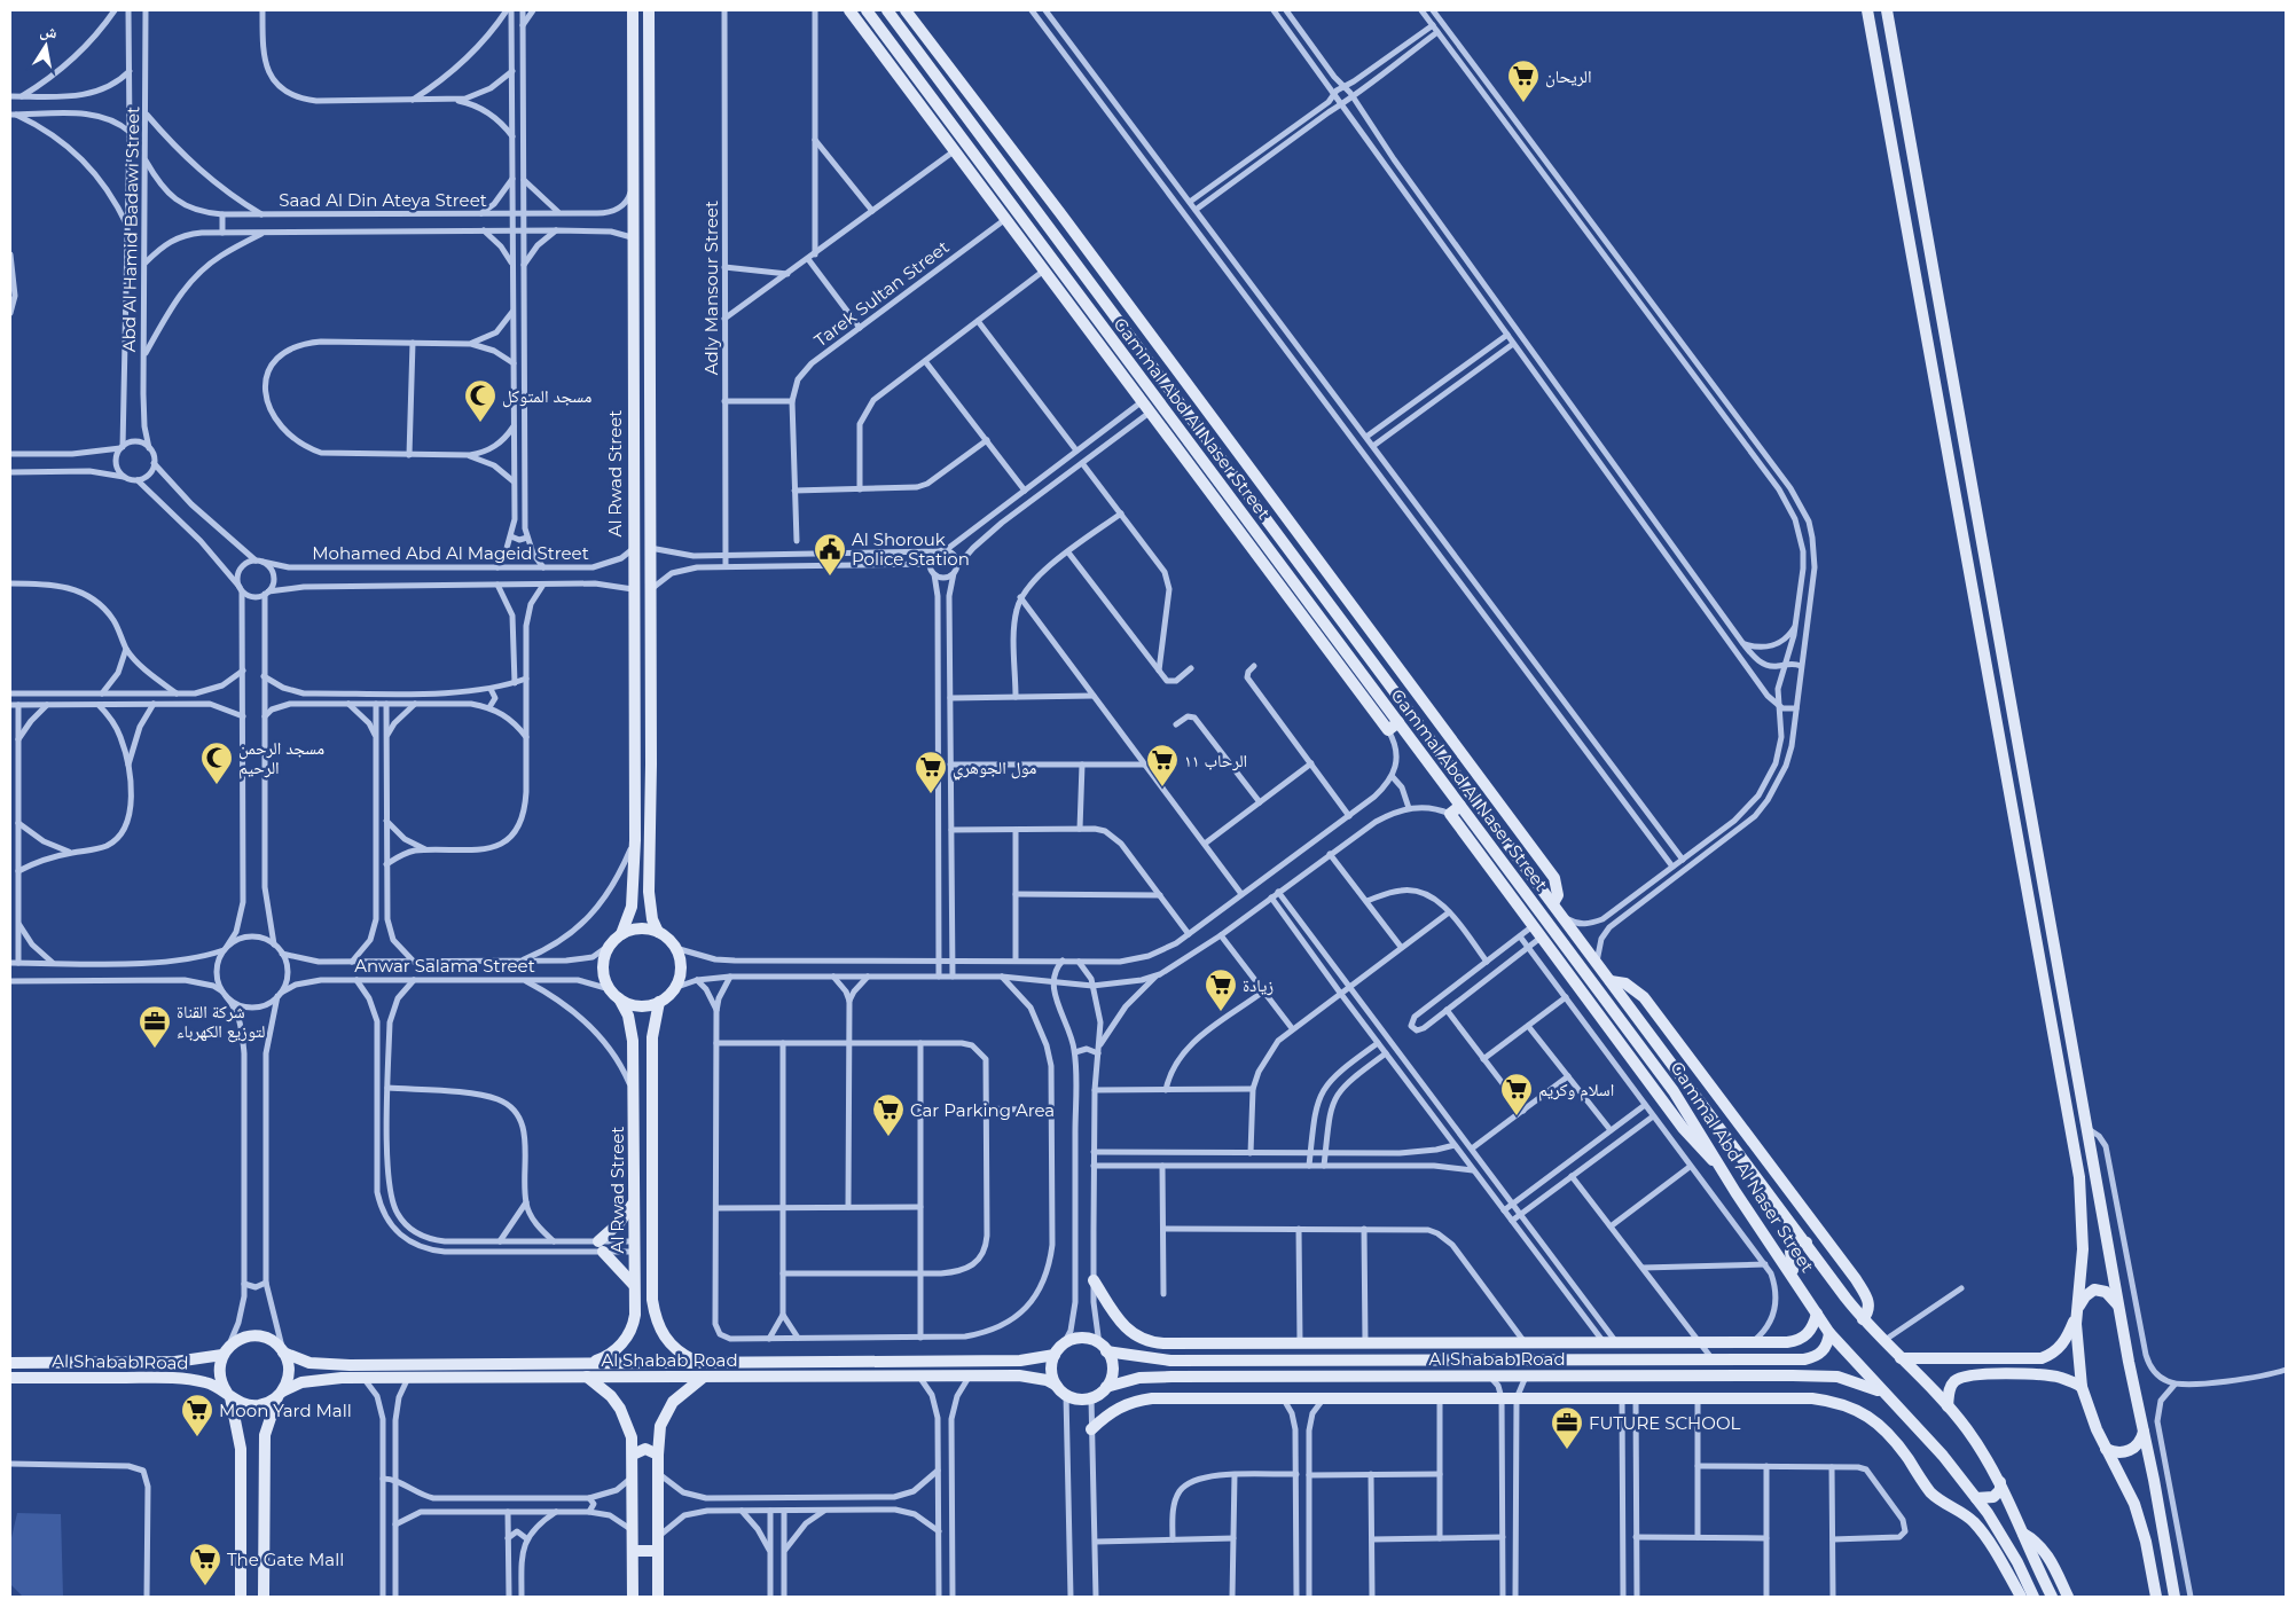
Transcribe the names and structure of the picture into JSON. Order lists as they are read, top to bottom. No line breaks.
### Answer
{"streets":{"main road":["Gammal Abd Al Naser Street","Al Rwad Street","Al Shabab Road"],"street":["Saad Al Din Ateya Street","Abd Al Hamid Badawi Street","Adly Mansour Street","Tarek Sultan Street","Mohamed Abd Al Mageid Street","Anwar Salama Street"]},"crossings":[["Saad Al Din Ateya Street","Abd Al Hamid Badawi Street"],["Saad Al Din Ateya Street","Al Rwad Street"],["Gammal Abd Al Naser Street","Al Shabab Road"],["Al Rwad Street","Mohamed Abd Al Mageid Street"],["Al Rwad Street","Anwar Salama Street"],["Al Rwad Street","Al Shabab Road"]],"places":{"supermarket":["الريحان","الرحاب ١١","مول الجوهري","زيادة","اسلام وكريم","Car Parking Area","Moon Yard Mall","The Gate Mall"],"mosque":["مسجد المتوكل","مسجد الرحمن الرحيم"],"public building":["Al Shorouk Police Station"],"office":["شركة القناة لتوزيع الكهرباء","FUTURE SCHOOL"]},"north":"top"}
